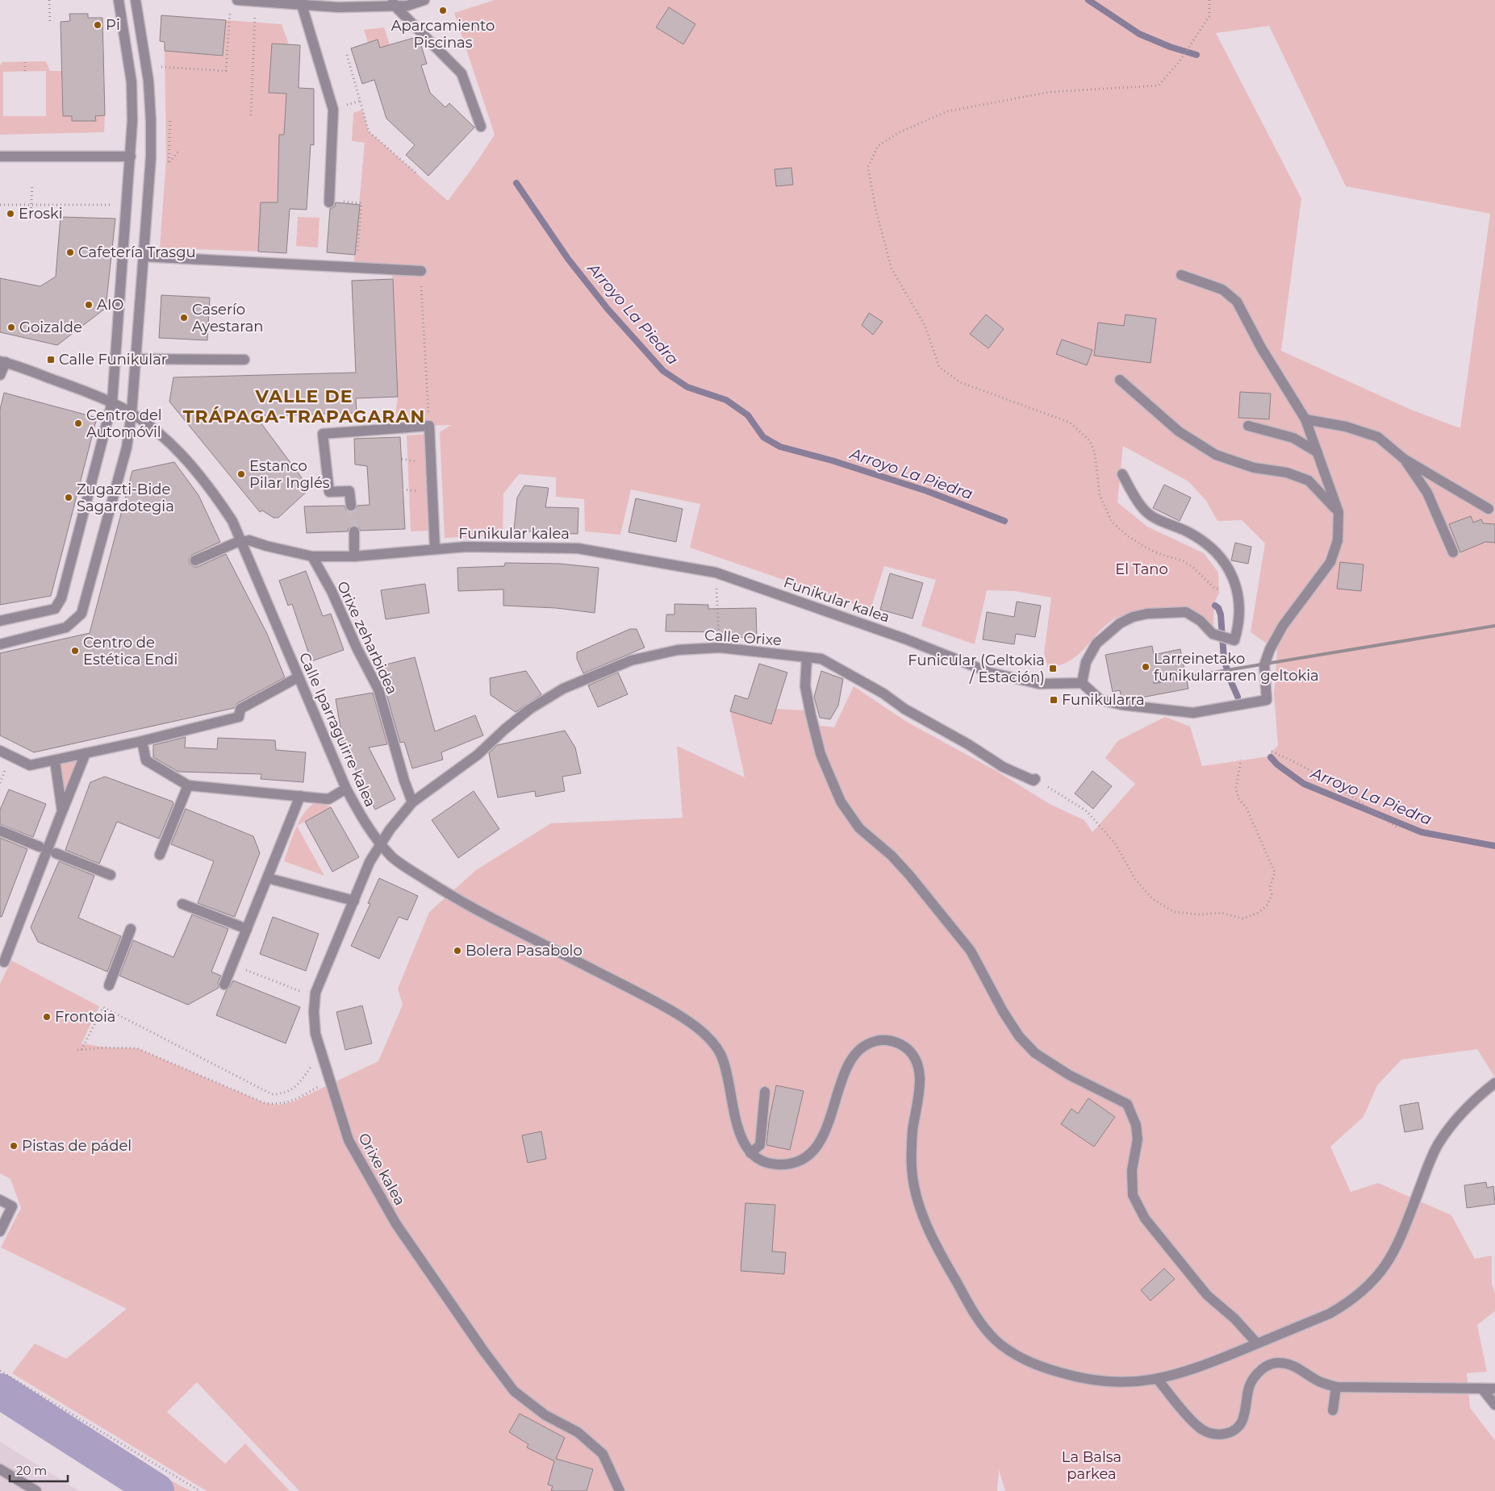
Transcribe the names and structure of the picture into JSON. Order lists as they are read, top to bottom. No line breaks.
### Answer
{"streets":{"street":["Funikular kalea","Orixe zeharbidea","Calle Orixe","Calle Iparraguirre kalea","Orixe kalea"]},"crossings":[["Funikular kalea","Orixe zeharbidea"],["Funikular kalea","Calle Iparraguirre kalea"],["Orixe zeharbidea","Calle Orixe"],["Orixe zeharbidea","Orixe kalea"],["Calle Orixe","Orixe kalea"],["Calle Iparraguirre kalea","Orixe kalea"]],"districts":["VALLE DE TRÁPAGA-TRAPAGARAN"],"water":["Arroyo La Piedra"],"parks":["El Tano","La Balsa parkea"],"places":{"other":["Aparcamiento Piscinas","Pi","Eroski","Cafetería Trasgu","AIO","Caserío Ayestaran","Goizalde","Centro del Automóvil","Estanco Pilar Inglés","Zugazti-Bide Sagardotegia","Centro de Estética Endi","Larreinetako funikularraren geltokia","Bolera Pasabolo","Frontoia","Pistas de pádel"],"transit":["Calle Funikular","Funicular (Geltokia / Estación)","Funikularra"]},"scale_bar":"20 m"}
